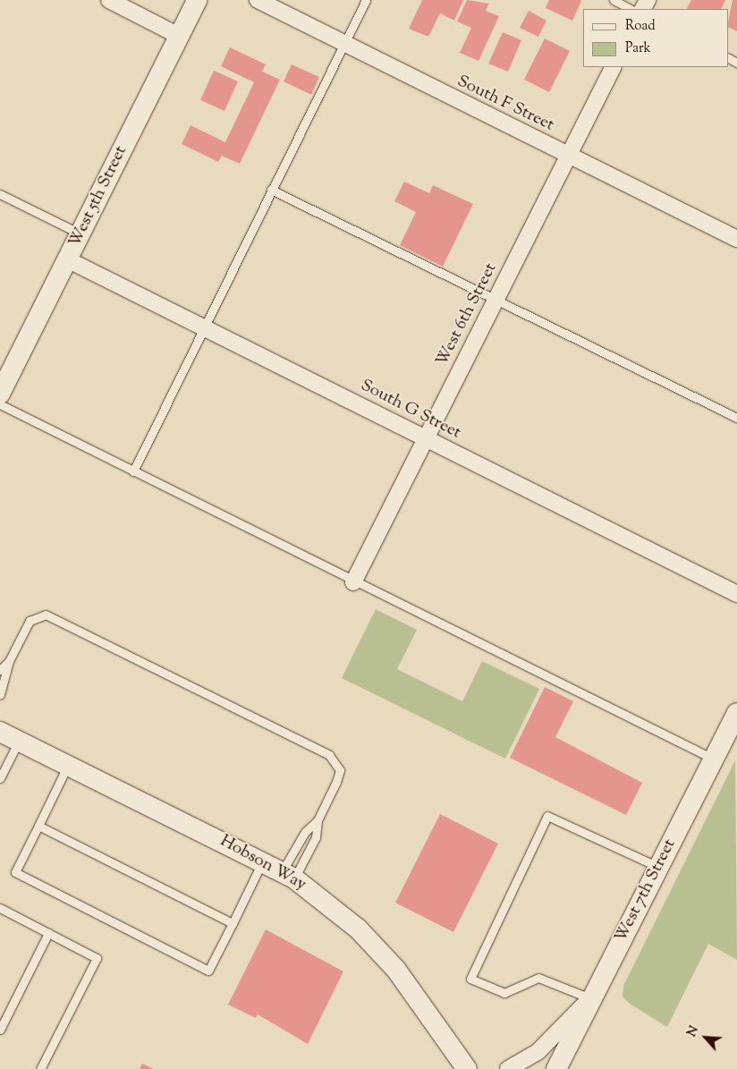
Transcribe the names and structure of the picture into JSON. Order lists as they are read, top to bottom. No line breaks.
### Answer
{"streets":{"street":["South F Street","West 5th Street","West 6th Street","South G Street","Hobson Way","West 7th Street"]},"crossings":[["South F Street","West 6th Street"],["West 5th Street","South G Street"],["West 6th Street","South G Street"]],"legend":["Road","Park"],"north":"top left"}
